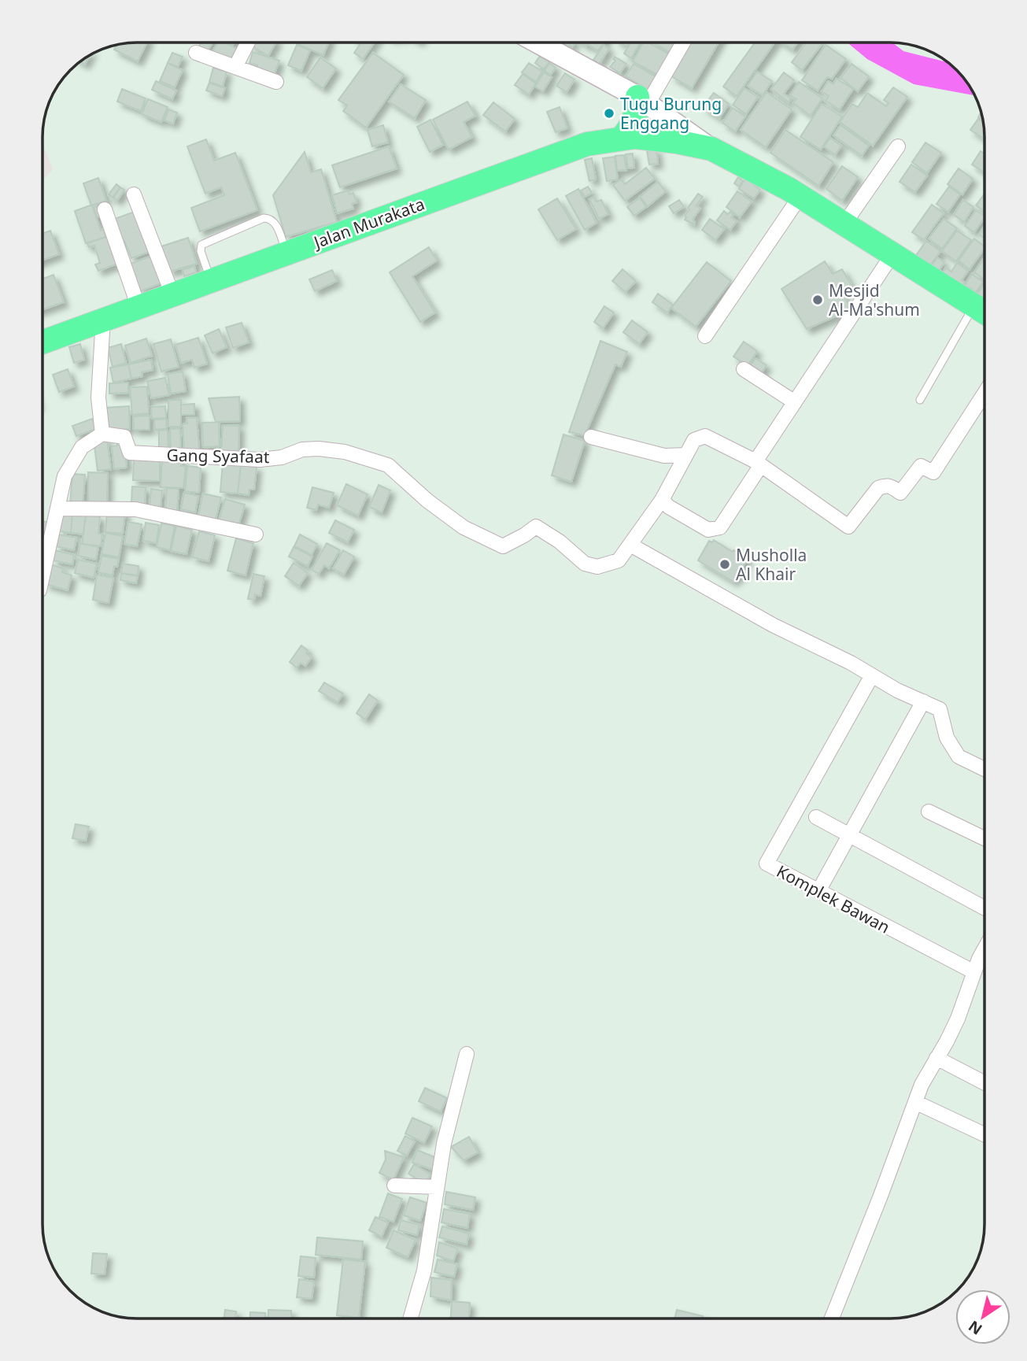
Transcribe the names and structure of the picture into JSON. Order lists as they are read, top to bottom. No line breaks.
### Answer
{"streets":{"main road":["Jalan Murakata"],"street":["Gang Syafaat","Komplek Bawan"]},"places":["Tugu Burung Enggang","Mesjid Al-Ma'shum","Musholla Al Khair"],"north":"bottom left"}
